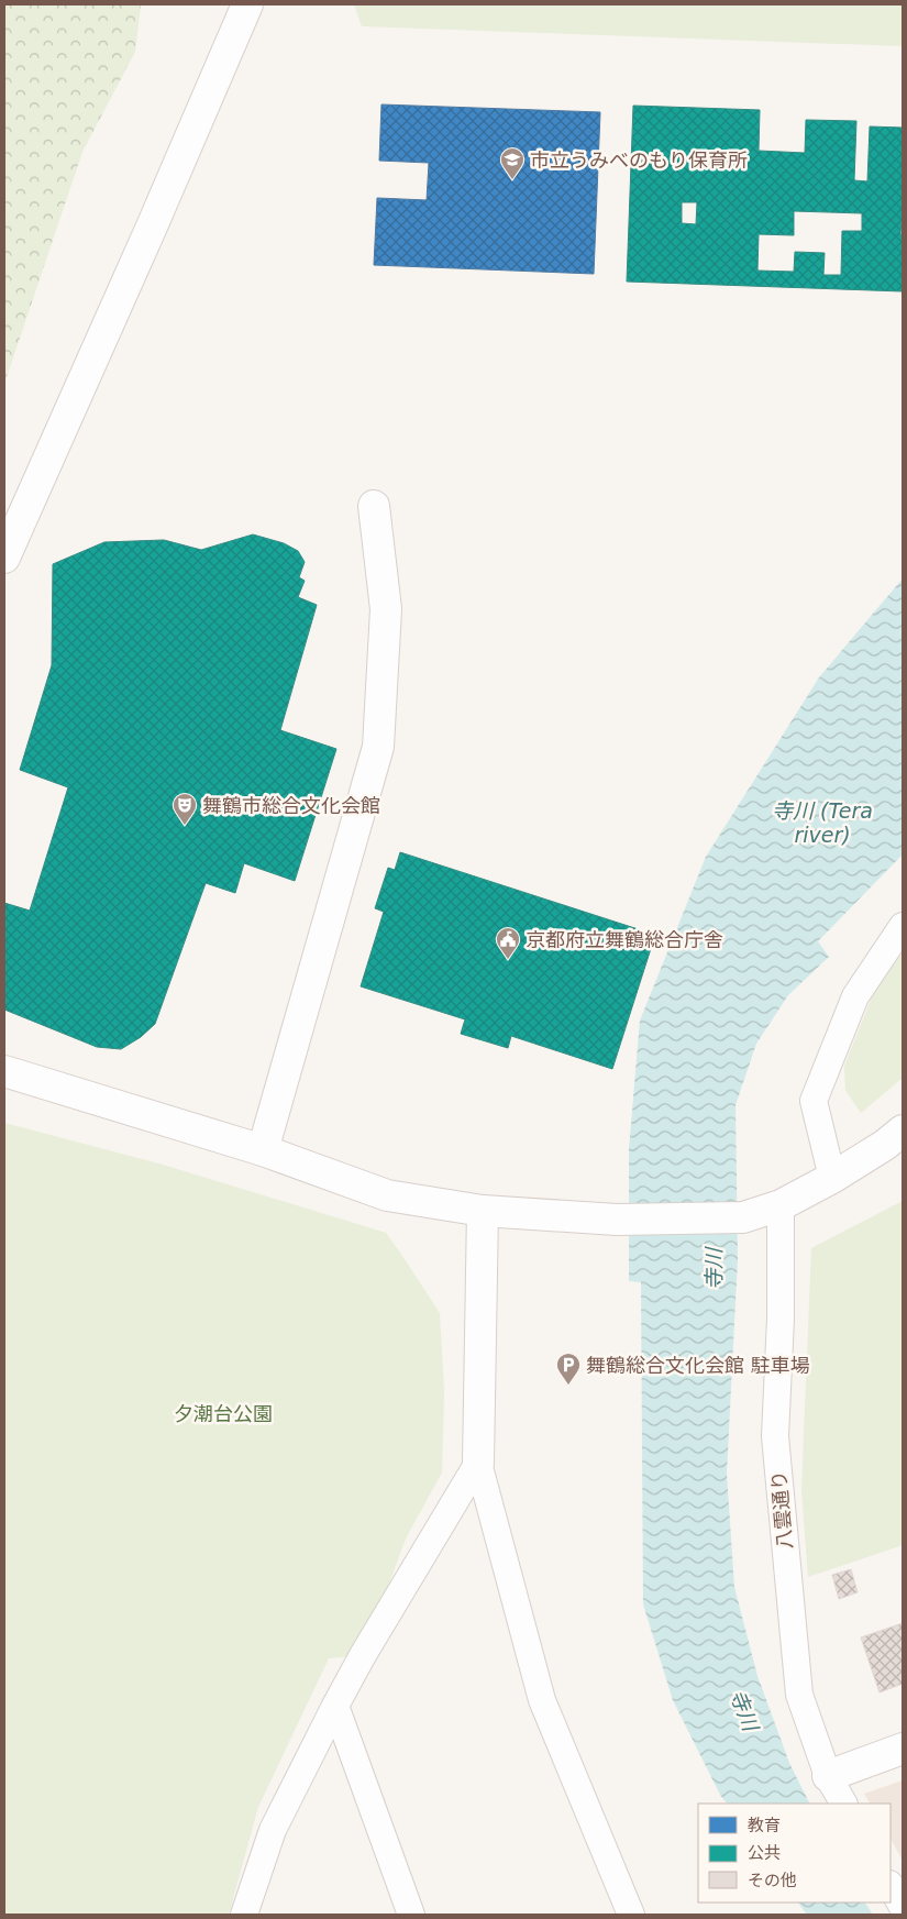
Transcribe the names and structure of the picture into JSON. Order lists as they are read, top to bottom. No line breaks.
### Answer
{"streets":{"street":["八雲通り"]},"water":["寺川 (Tera river)","寺川"],"parks":["夕潮台公園"],"places":{"school or university":["市立うみべのもり保育所"],"theatre":["舞鶴市総合文化会館"],"public building":["京都府立舞鶴総合庁舎"],"parking":["舞鶴総合文化会館 駐車場"]},"legend":["教育","公共","その他"]}
